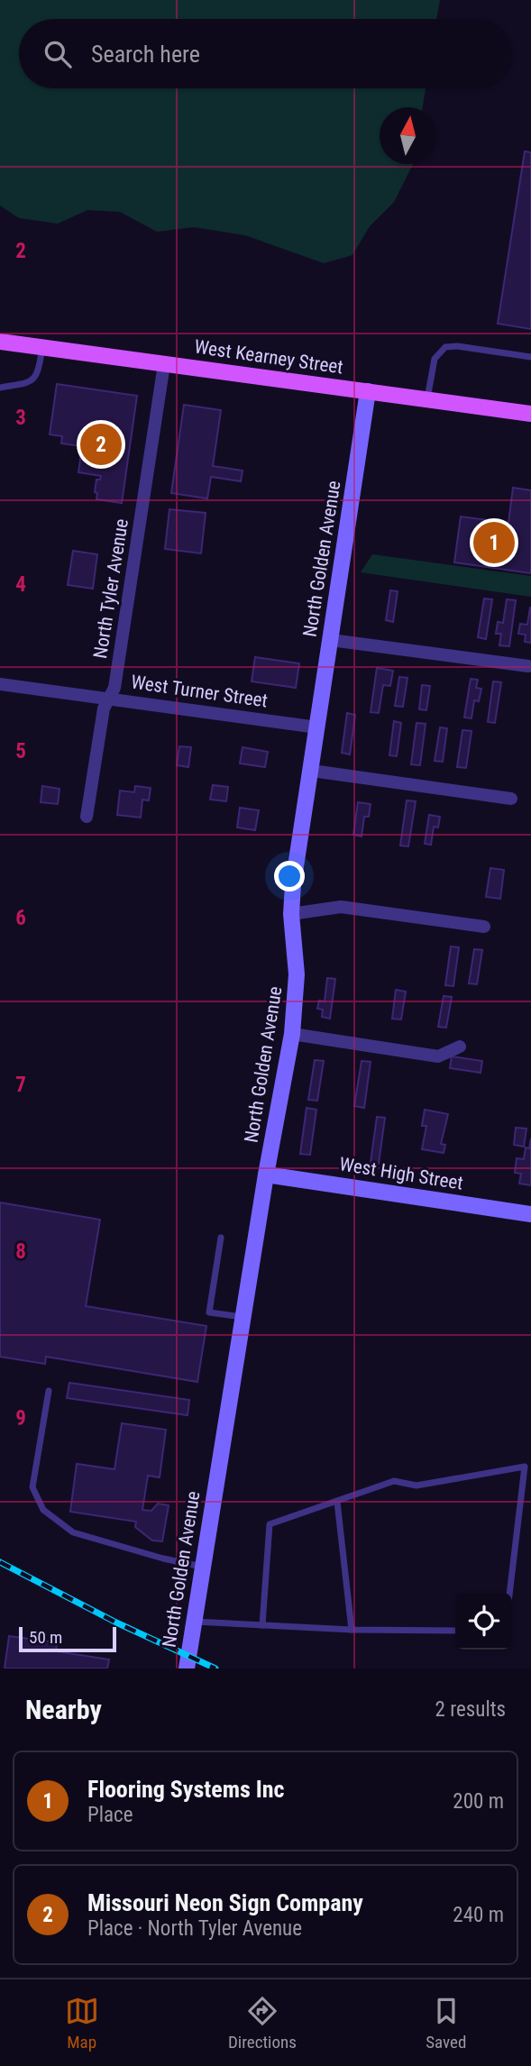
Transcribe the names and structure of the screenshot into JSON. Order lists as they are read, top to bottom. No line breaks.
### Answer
{"streets":{"main road":["West Kearney Street"],"street":["North Golden Avenue","North Tyler Avenue","West Turner Street","West High Street"]},"crossings":[["West Kearney Street","North Golden Avenue"],["West Kearney Street","North Tyler Avenue"],["North Golden Avenue","West Turner Street"],["North Golden Avenue","West High Street"],["North Tyler Avenue","West Turner Street"]],"scale_bar":"50 m","north":"top","page":{"search":"Search here","pins":["2","1"],"scale":"50 m","heading":["Nearby","2 results"],"list":[{"mark":"1","name":"Flooring Systems Inc","note":"Place","value":"200 m"},{"mark":"2","name":"Missouri Neon Sign Company","note":"Place · North Tyler Avenue","value":"240 m"}],"nav":["Map","Directions","Saved"]},"grid":{"rows":["2","3","4","5","6","7","8","9"]}}
